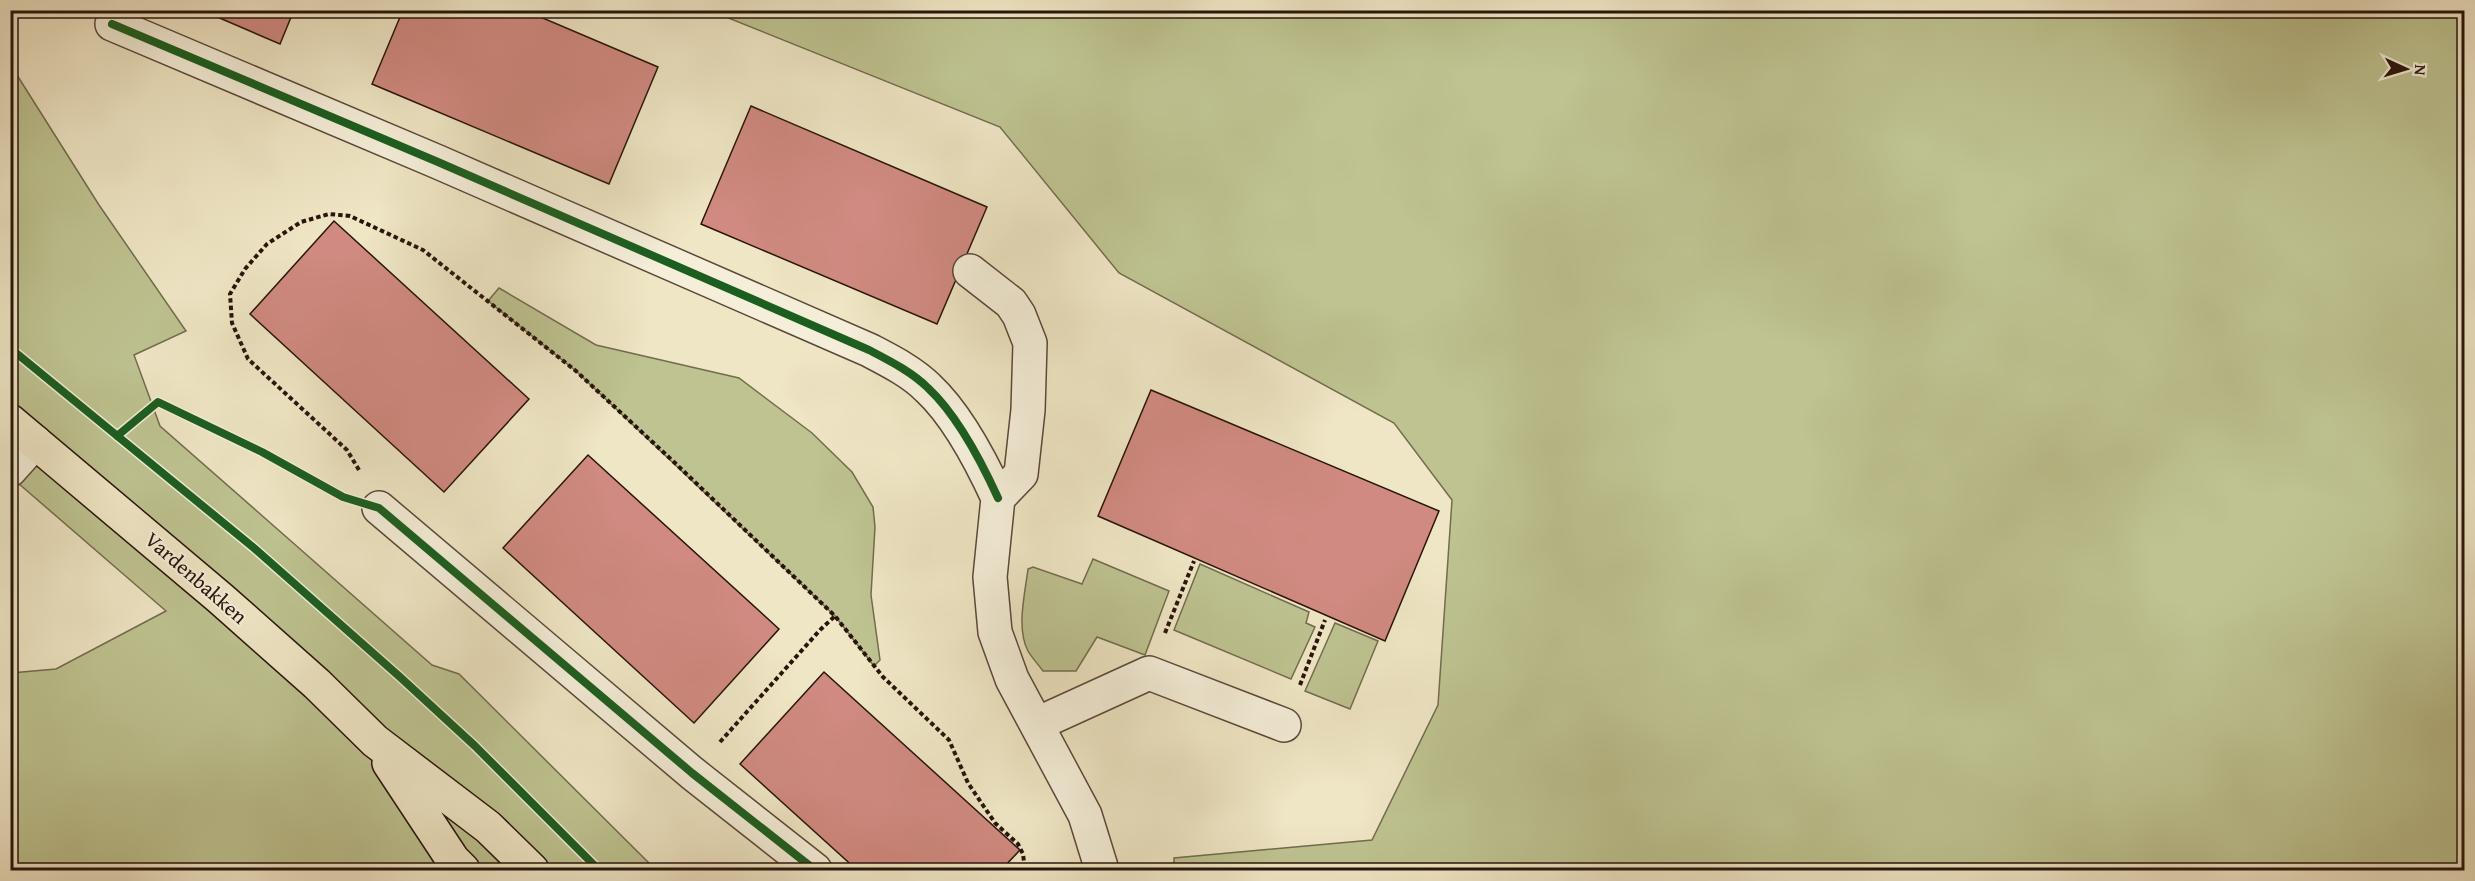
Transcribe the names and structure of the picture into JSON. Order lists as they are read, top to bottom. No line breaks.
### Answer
{"streets":{"main road":["Vardenbakken"]},"north":"right"}
